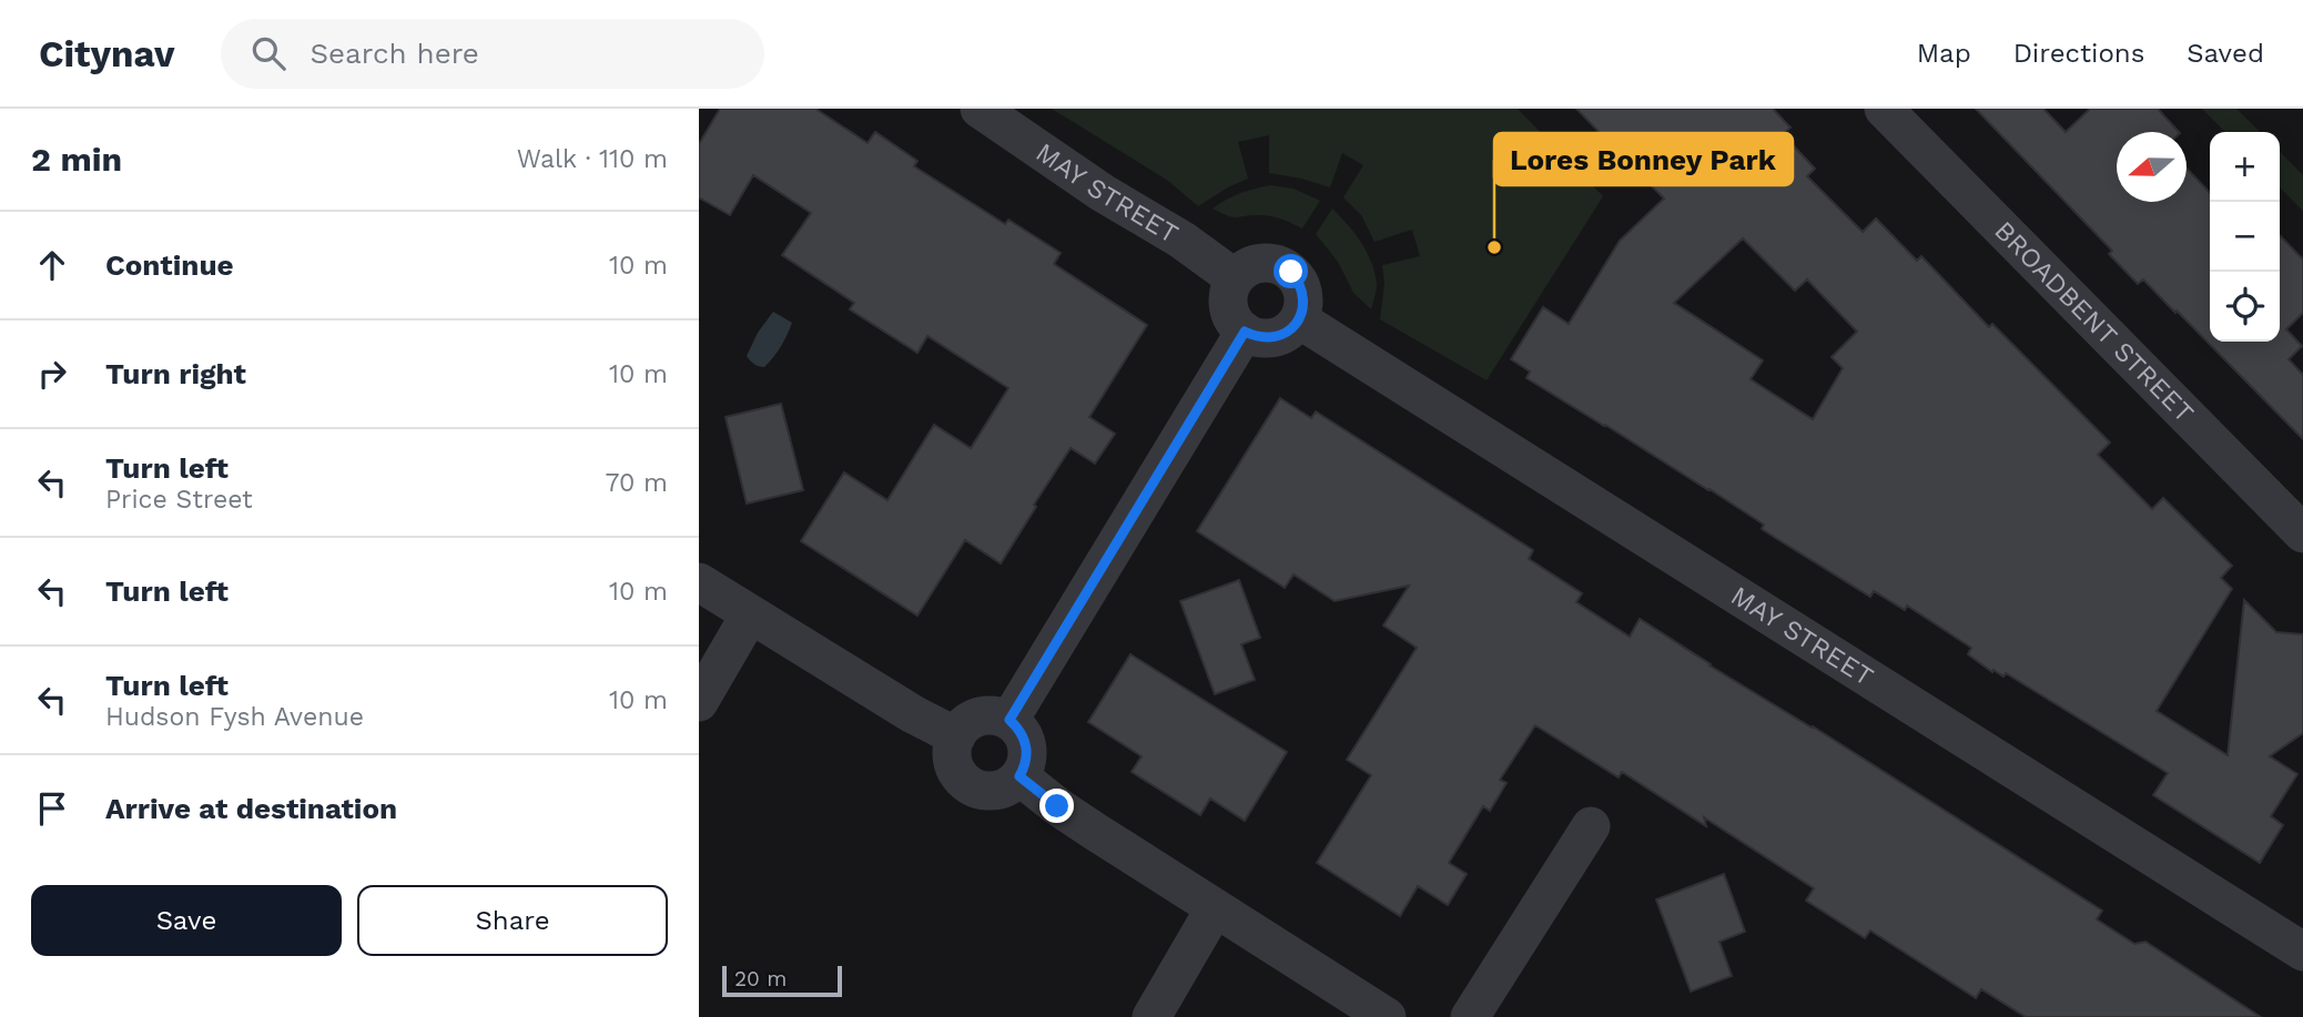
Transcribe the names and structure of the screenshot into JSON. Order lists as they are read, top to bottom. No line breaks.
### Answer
{"streets":{"street":["MAY STREET","BROADBENT STREET"]},"places":["Lores Bonney Park"],"scale_bar":"20 m","north":"left","page":{"header":"Citynav","search":"Search here","nav":["Map","Directions","Saved"],"heading":["2 min","Walk · 110 m"],"map_buttons":["+","−"],"list":[["Continue","10 m"],["Turn right","10 m"],["Turn left","Price Street","70 m"],["Turn left","10 m"],["Turn left","Hudson Fysh Avenue","10 m"],"Arrive at destination"],"buttons":["Save","Share"],"scale":"20 m"}}
